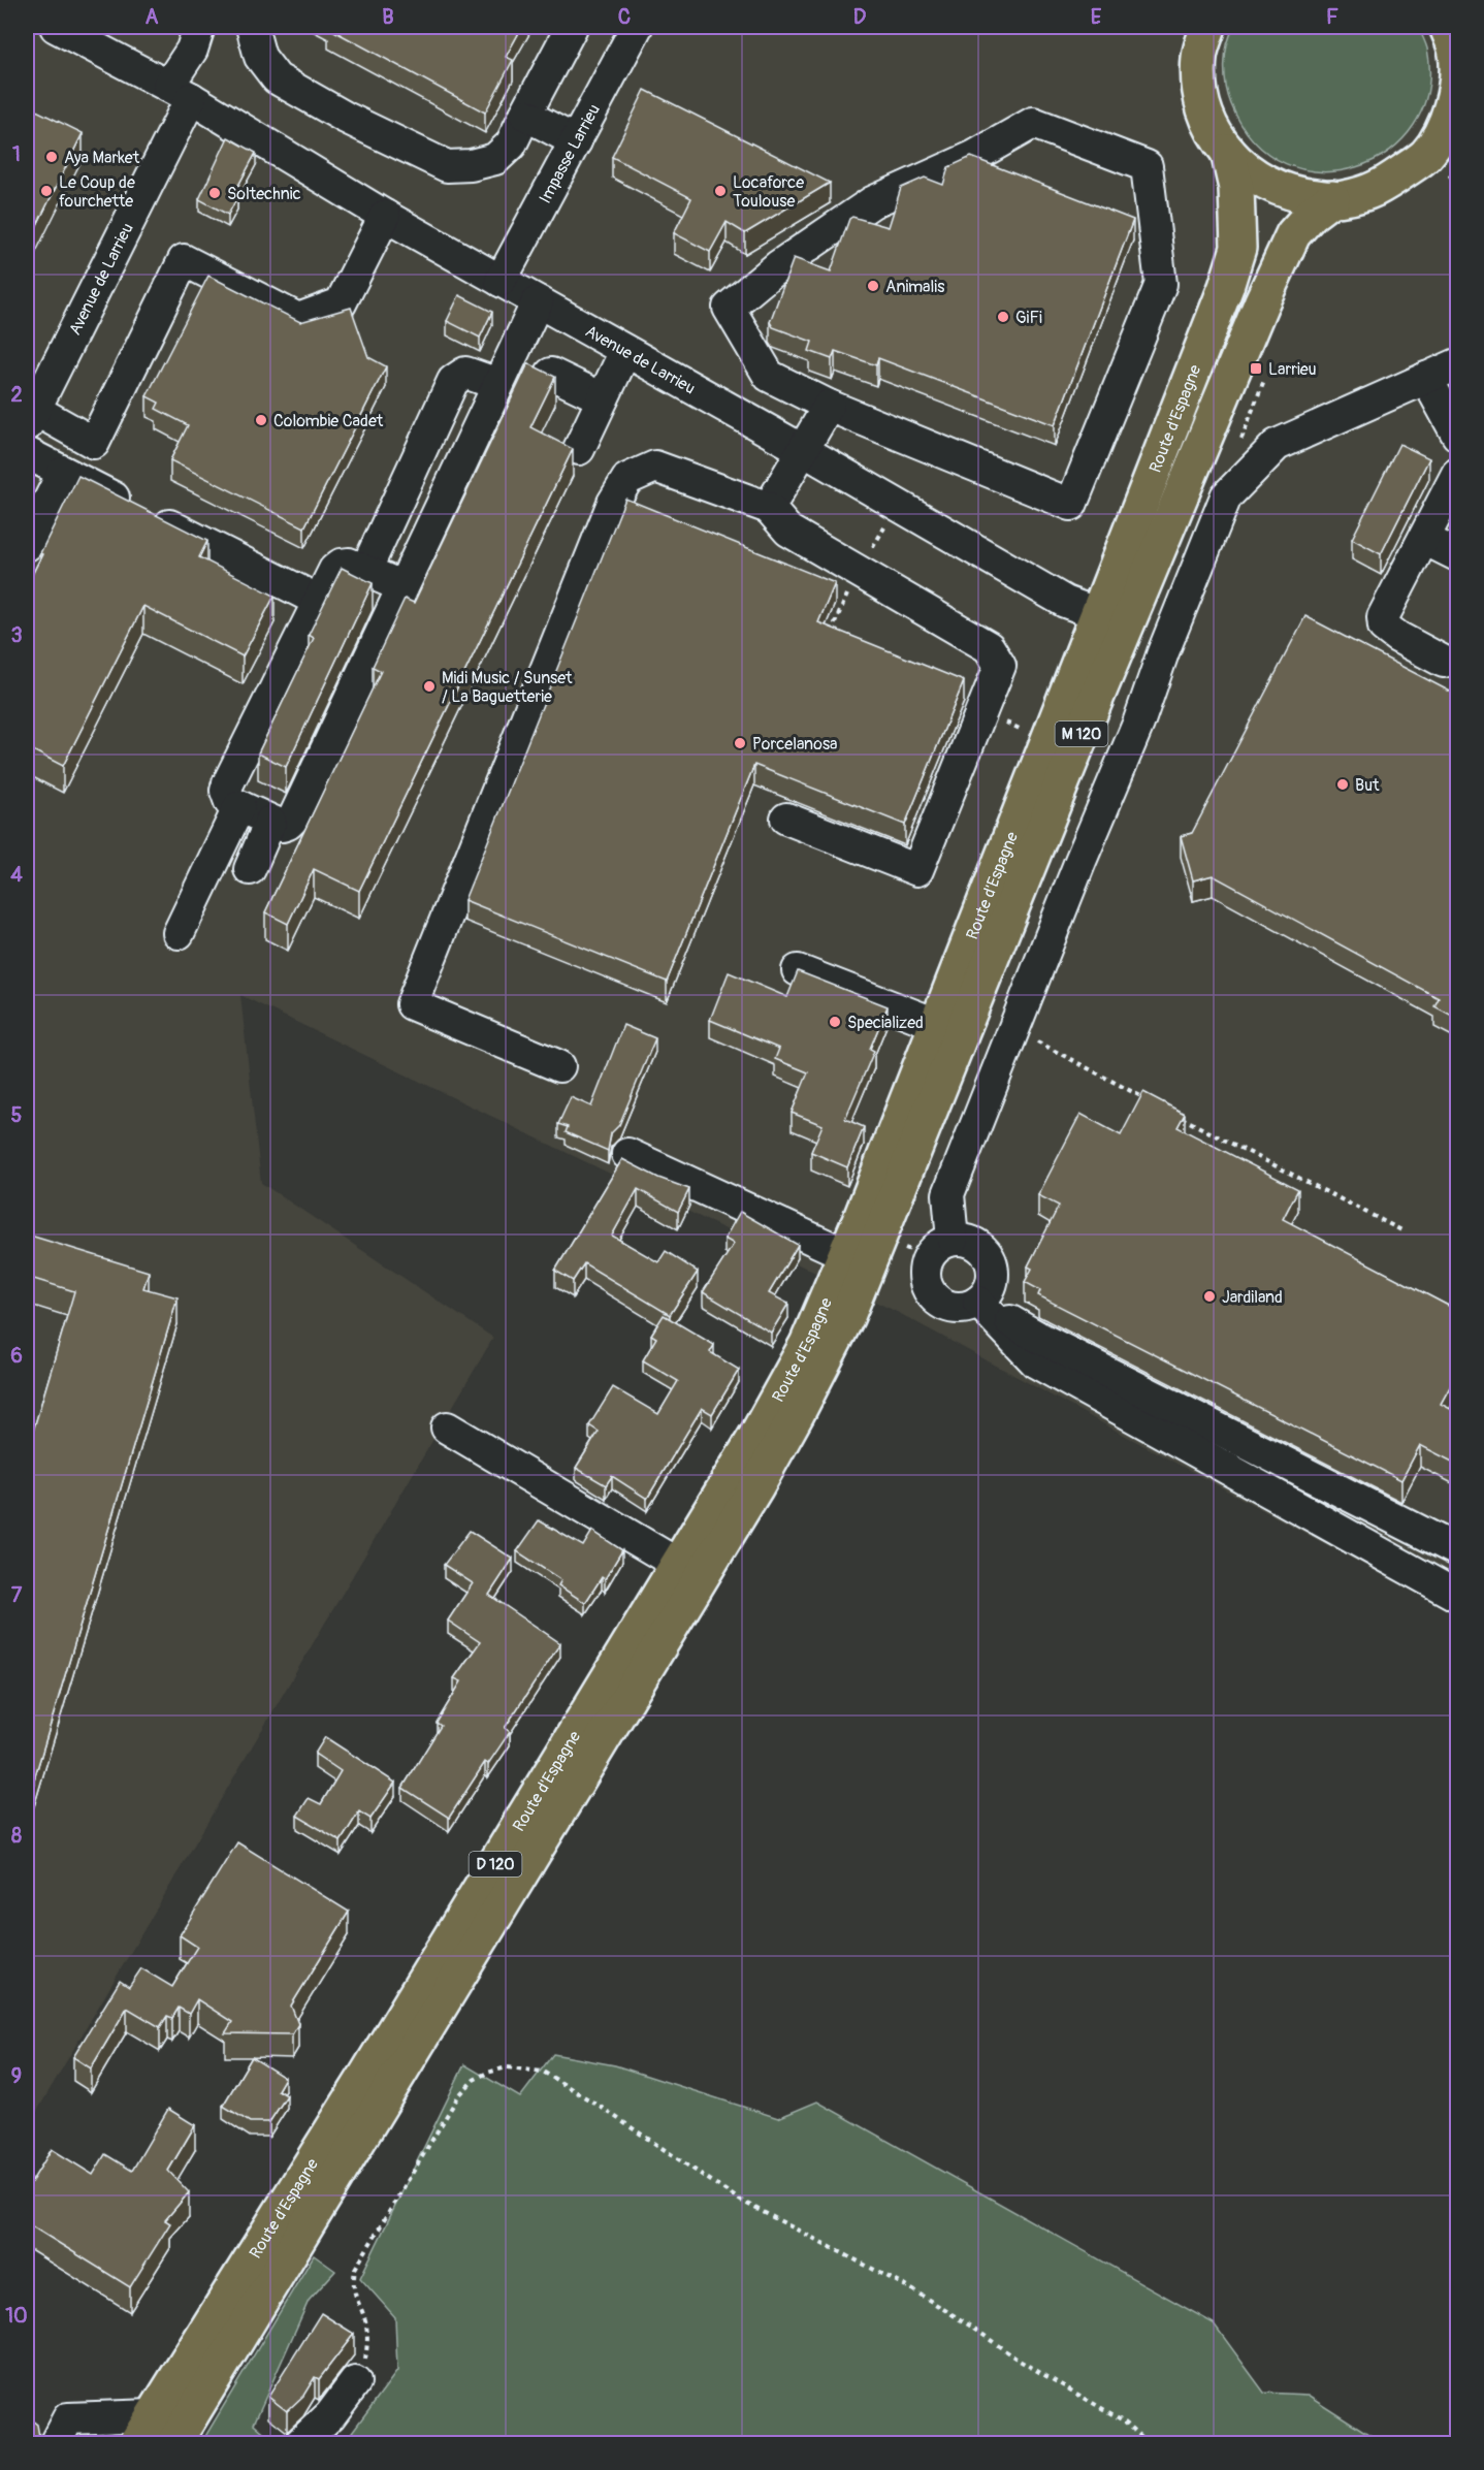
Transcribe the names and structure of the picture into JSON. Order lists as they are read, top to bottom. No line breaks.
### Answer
{"streets":{"main road":["Route d'Espagne","M 120","D 120"],"street":["Impasse Larrieu","Avenue de Larrieu"]},"crossings":[["Impasse Larrieu","Avenue de Larrieu"],["Avenue de Larrieu","Route d'Espagne"]],"places":{"other":["Aya Market","Le Coup de fourchette","Locaforce Toulouse","Soltechnic","Animalis","GiFi","Colombie Cadet","Midi Music / Sunset / La Baguetterie","Porcelanosa","But","Specialized","Jardiland"],"transit":["Larrieu"]},"grid":{"columns":["A","B","C","D","E","F"],"rows":["1","2","3","4","5","6","7","8","9","10"]}}
